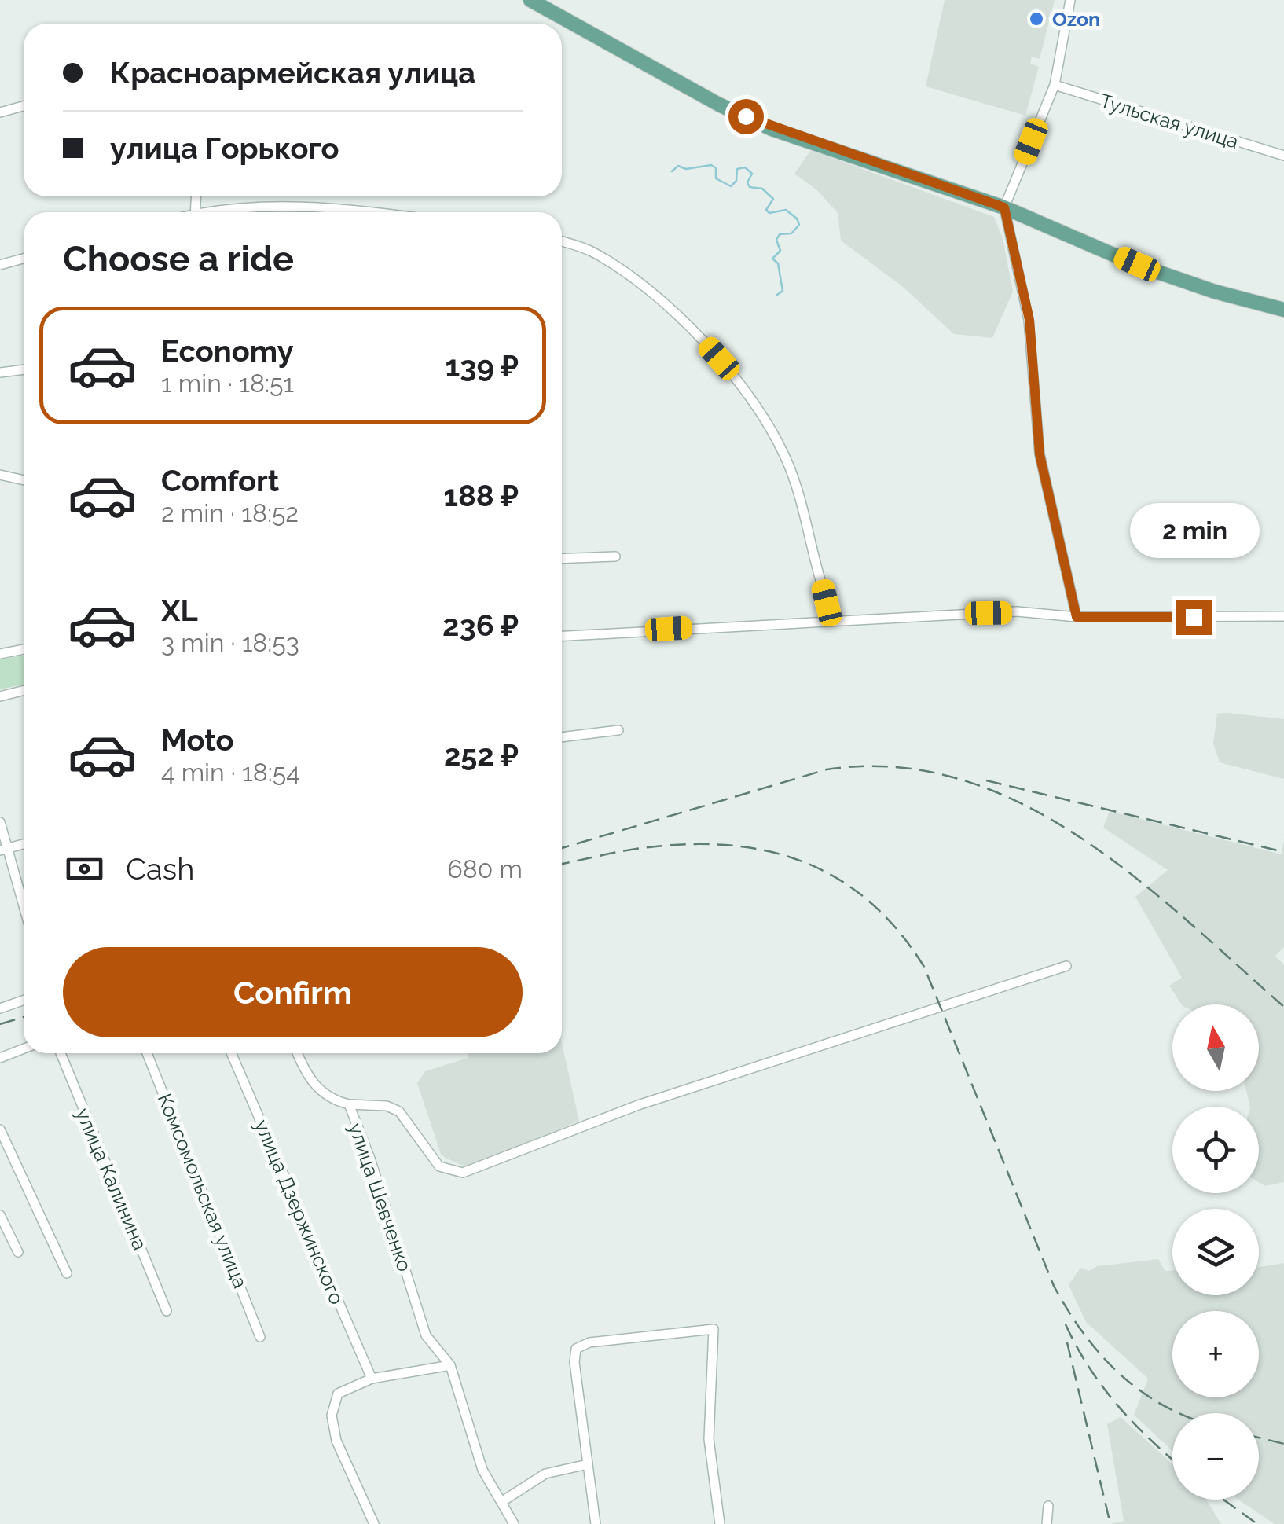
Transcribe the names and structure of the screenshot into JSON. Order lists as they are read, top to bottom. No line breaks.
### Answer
{"streets":{"street":["Тульская улица","улица Калинина","Комсомольская улица","улица Шевченко","улица Дзержинского"]},"places":["Ozon"],"north":"top","page":{"banner":["Красноармейская улица","улица Горького"],"heading":"Choose a ride","list":[{"name":"Economy","note":"1 min · 18:51","value":"139 ₽"},{"name":"Comfort","note":"2 min · 18:52","value":"188 ₽"},{"name":"XL","note":"3 min · 18:53","value":"236 ₽"},{"name":"Moto","note":"4 min · 18:54","value":"252 ₽"}],"bubble":"2 min","pay":["Cash","680 m"],"buttons":"Confirm","map_buttons":["+","−"]}}
